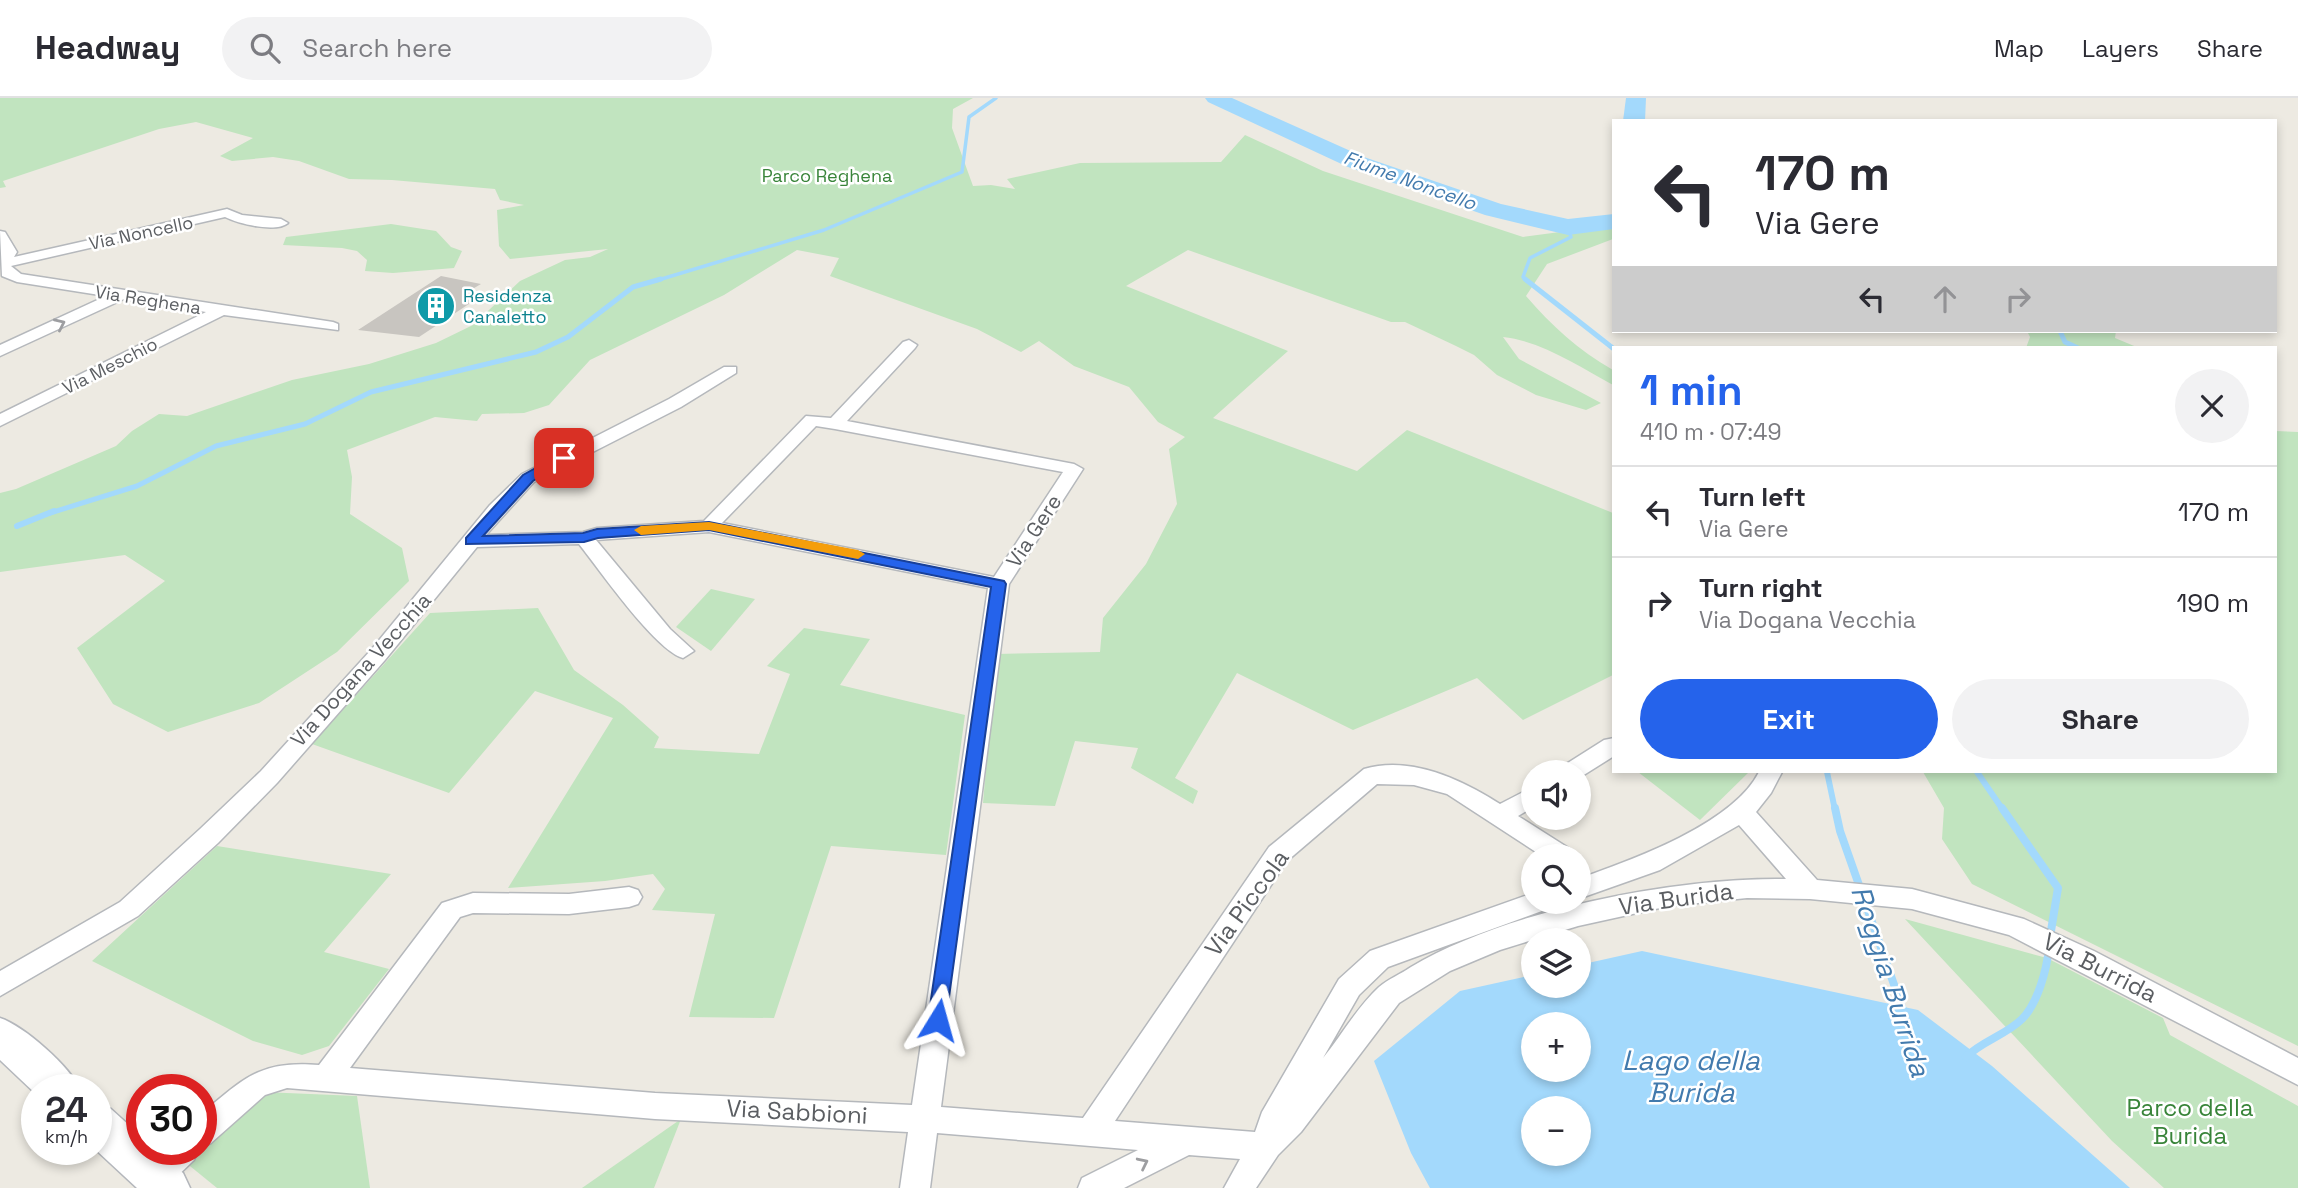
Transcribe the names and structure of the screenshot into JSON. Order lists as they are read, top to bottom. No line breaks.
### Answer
{"streets":{"street":["Via Noncello","Via Reghena","Via Meschio","Via Gere","Via Dogana Vecchia","Via Burida","Via Piccola","Via Burrida","Via Sabbioni"]},"crossings":[["Via Noncello","Via Reghena"],["Via Reghena","Via Meschio"],["Via Gere","Via Dogana Vecchia"],["Via Burida","Via Burrida"],["Via Burida","Via Sabbioni"],["Via Piccola","Via Sabbioni"]],"water":["Fiume Noncello","Roggia Burrida","Lago della Burida"],"parks":["Parco Reghena","Parco della Burida"],"places":{"building":["Residenza Canaletto"]},"page":{"header":"Headway","search":"Search here","nav":["Map","Layers","Share"],"turn":["170 m","Via Gere"],"heading":["1 min","410 m · 07:49"],"list":[{"name":"Turn left","note":"Via Gere","value":"170 m"},{"name":"Turn right","note":"Via Dogana Vecchia","value":"190 m"}],"buttons":["Exit","Share"],"map_buttons":["+","−"],"speed":"24 km/h","limit":"30"}}
